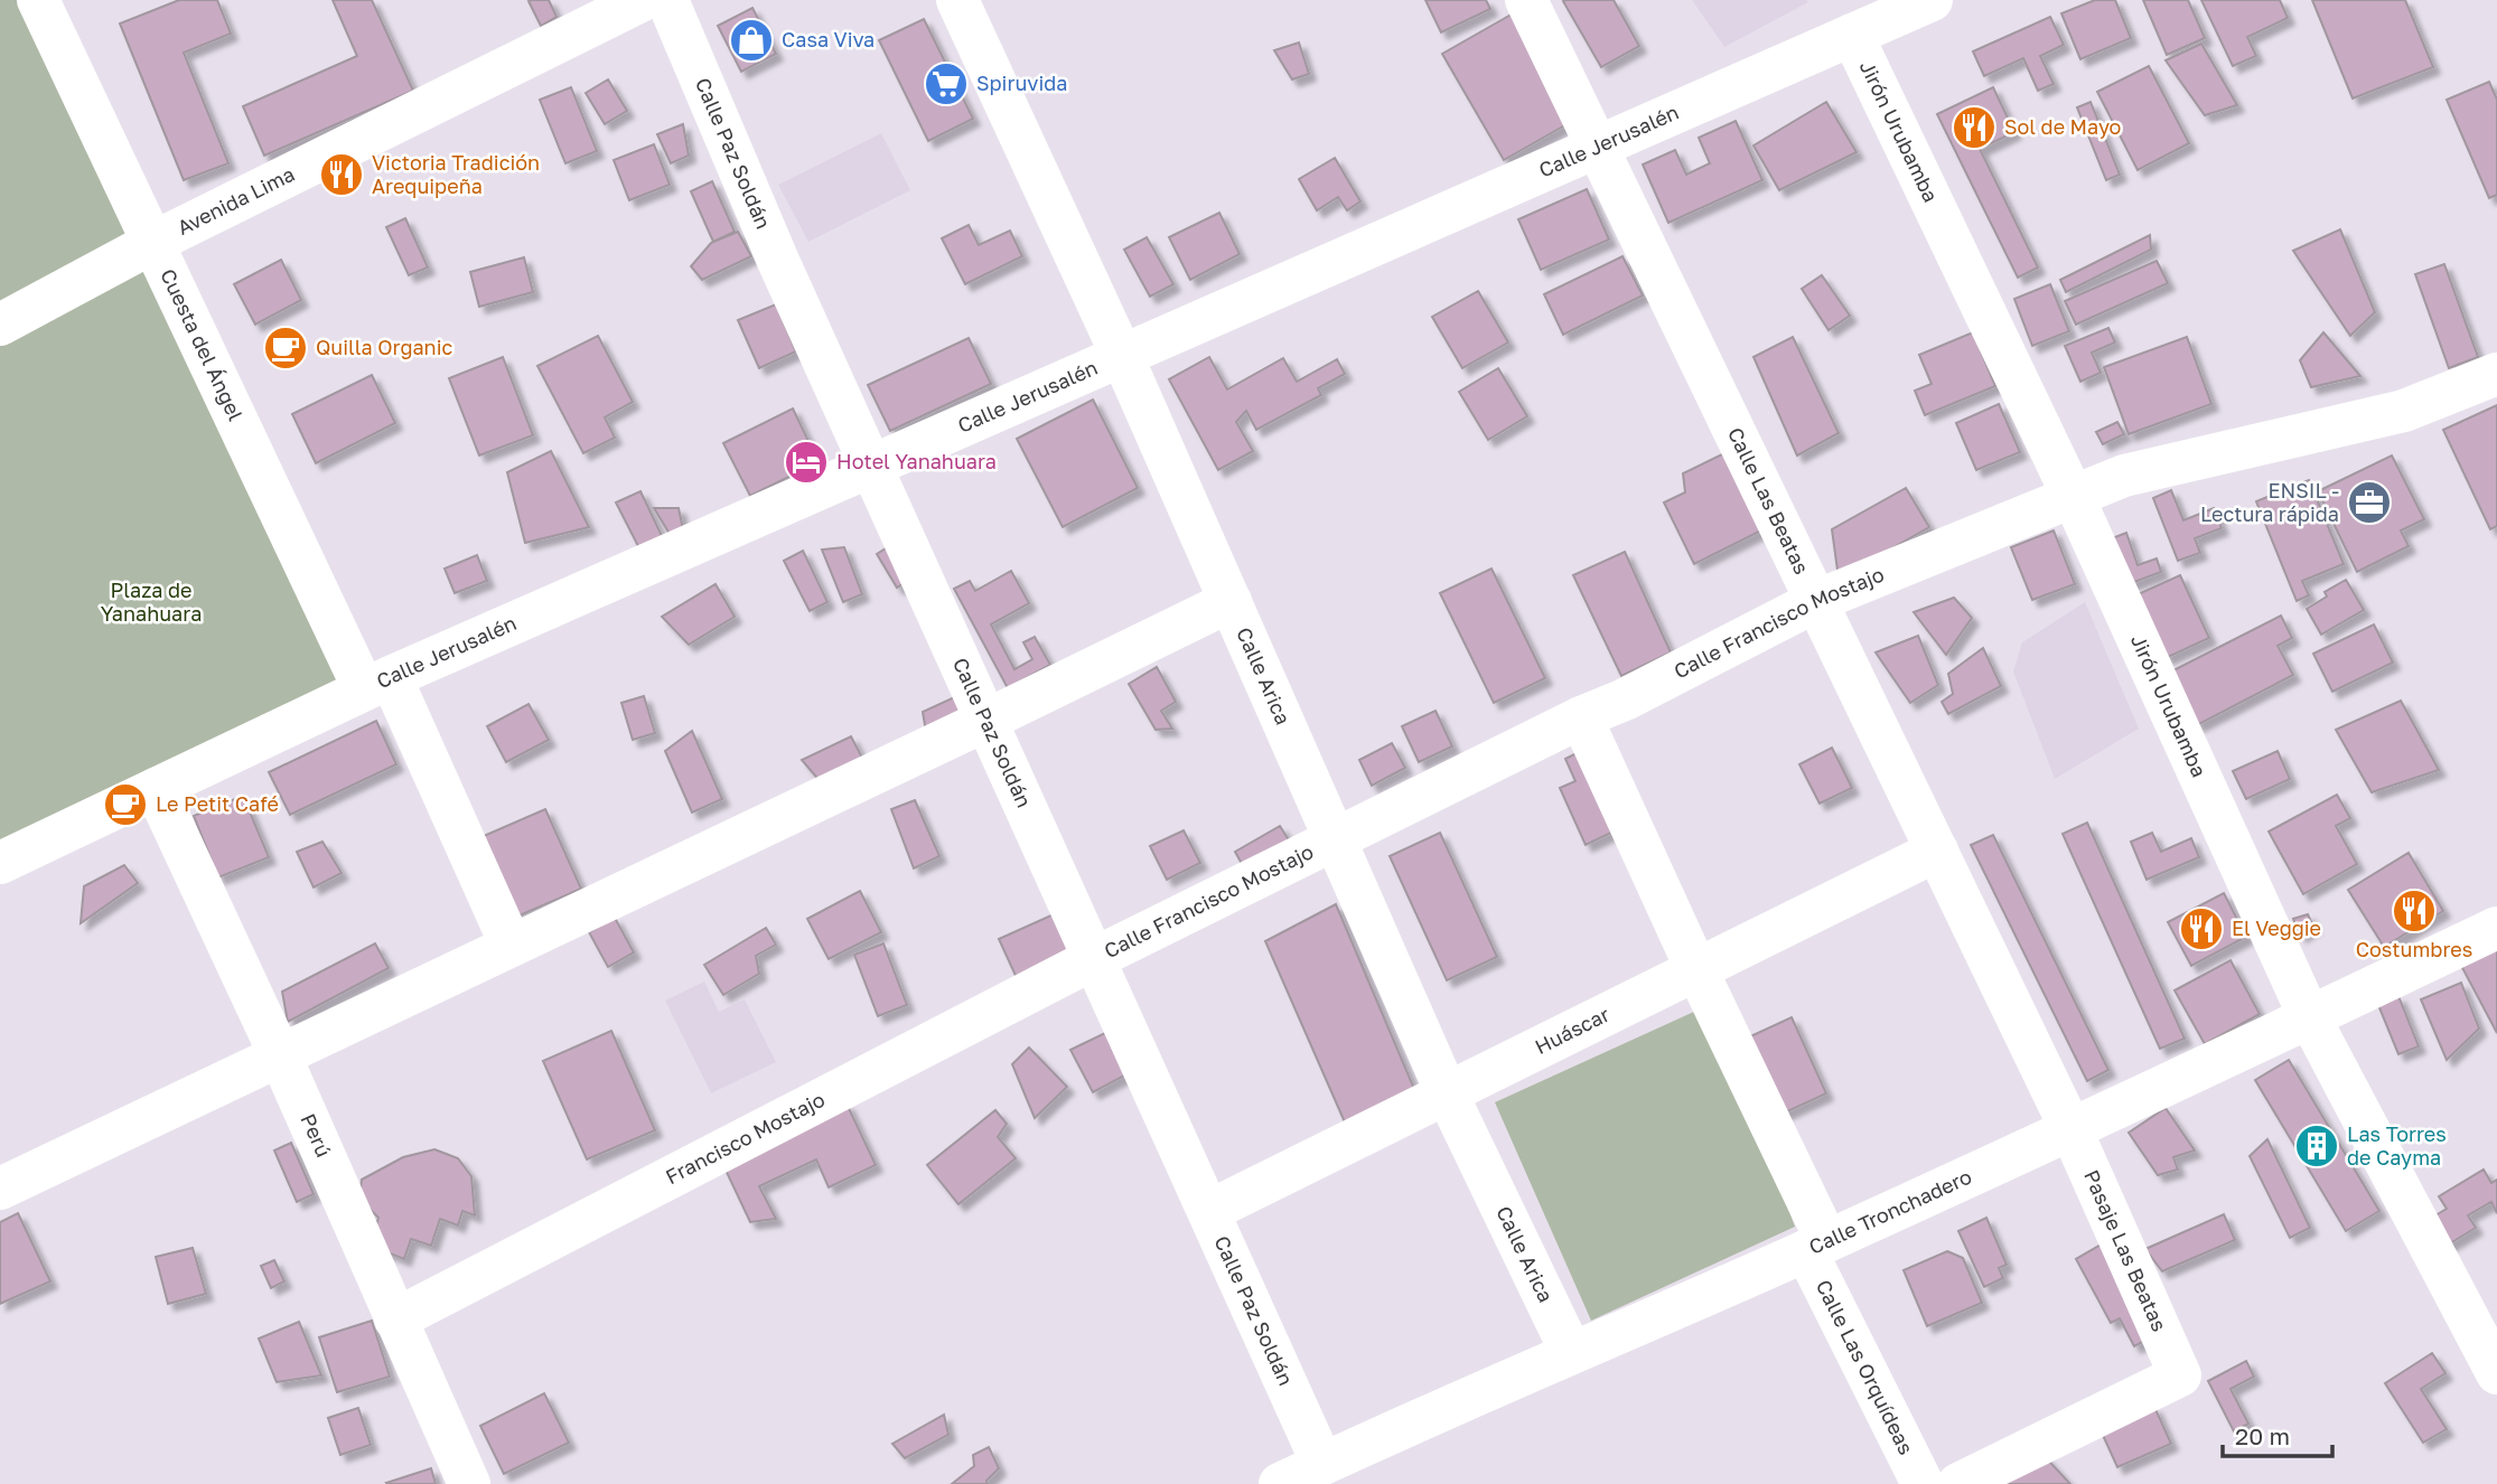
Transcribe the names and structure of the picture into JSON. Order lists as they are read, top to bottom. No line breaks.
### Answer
{"streets":{"street":["Jirón Urubamba","Calle Jerusalén","Calle Paz Soldán","Avenida Lima","Cuesta del Ángel","Calle Las Beatas","Calle Francisco Mostajo","Calle Arica","Huáscar","Perú","Francisco Mostajo","Calle Tronchadero","Pasaje Las Beatas","Calle Las Orquídeas"]},"crossings":[["Jirón Urubamba","Calle Jerusalén"],["Jirón Urubamba","Calle Francisco Mostajo"],["Jirón Urubamba","Calle Tronchadero"],["Calle Jerusalén","Calle Paz Soldán"],["Calle Jerusalén","Cuesta del Ángel"],["Calle Jerusalén","Calle Las Beatas"],["Calle Jerusalén","Calle Arica"],["Calle Jerusalén","Perú"],["Calle Paz Soldán","Calle Francisco Mostajo"],["Calle Paz Soldán","Huáscar"],["Calle Paz Soldán","Francisco Mostajo"],["Calle Paz Soldán","Calle Tronchadero"],["Avenida Lima","Cuesta del Ángel"],["Calle Las Beatas","Calle Francisco Mostajo"],["Calle Las Beatas","Huáscar"],["Calle Las Beatas","Calle Tronchadero"],["Calle Las Beatas","Pasaje Las Beatas"],["Calle Francisco Mostajo","Calle Arica"],["Calle Francisco Mostajo","Francisco Mostajo"],["Calle Francisco Mostajo","Calle Las Orquídeas"],["Calle Arica","Huáscar"],["Calle Arica","Calle Tronchadero"],["Huáscar","Calle Las Orquídeas"],["Perú","Francisco Mostajo"],["Calle Tronchadero","Pasaje Las Beatas"],["Calle Tronchadero","Calle Las Orquídeas"]],"parks":["Plaza de Yanahuara"],"places":{"shop":["Casa Viva"],"supermarket":["Spiruvida"],"restaurant":["Sol de Mayo","Victoria Tradición Arequipeña","Costumbres","El Veggie"],"cafe":["Quilla Organic","Le Petit Café"],"hotel":["Hotel Yanahuara"],"office":["ENSIL - Lectura rápida"],"building":["Las Torres de Cayma"]},"scale_bar":"20 m"}
